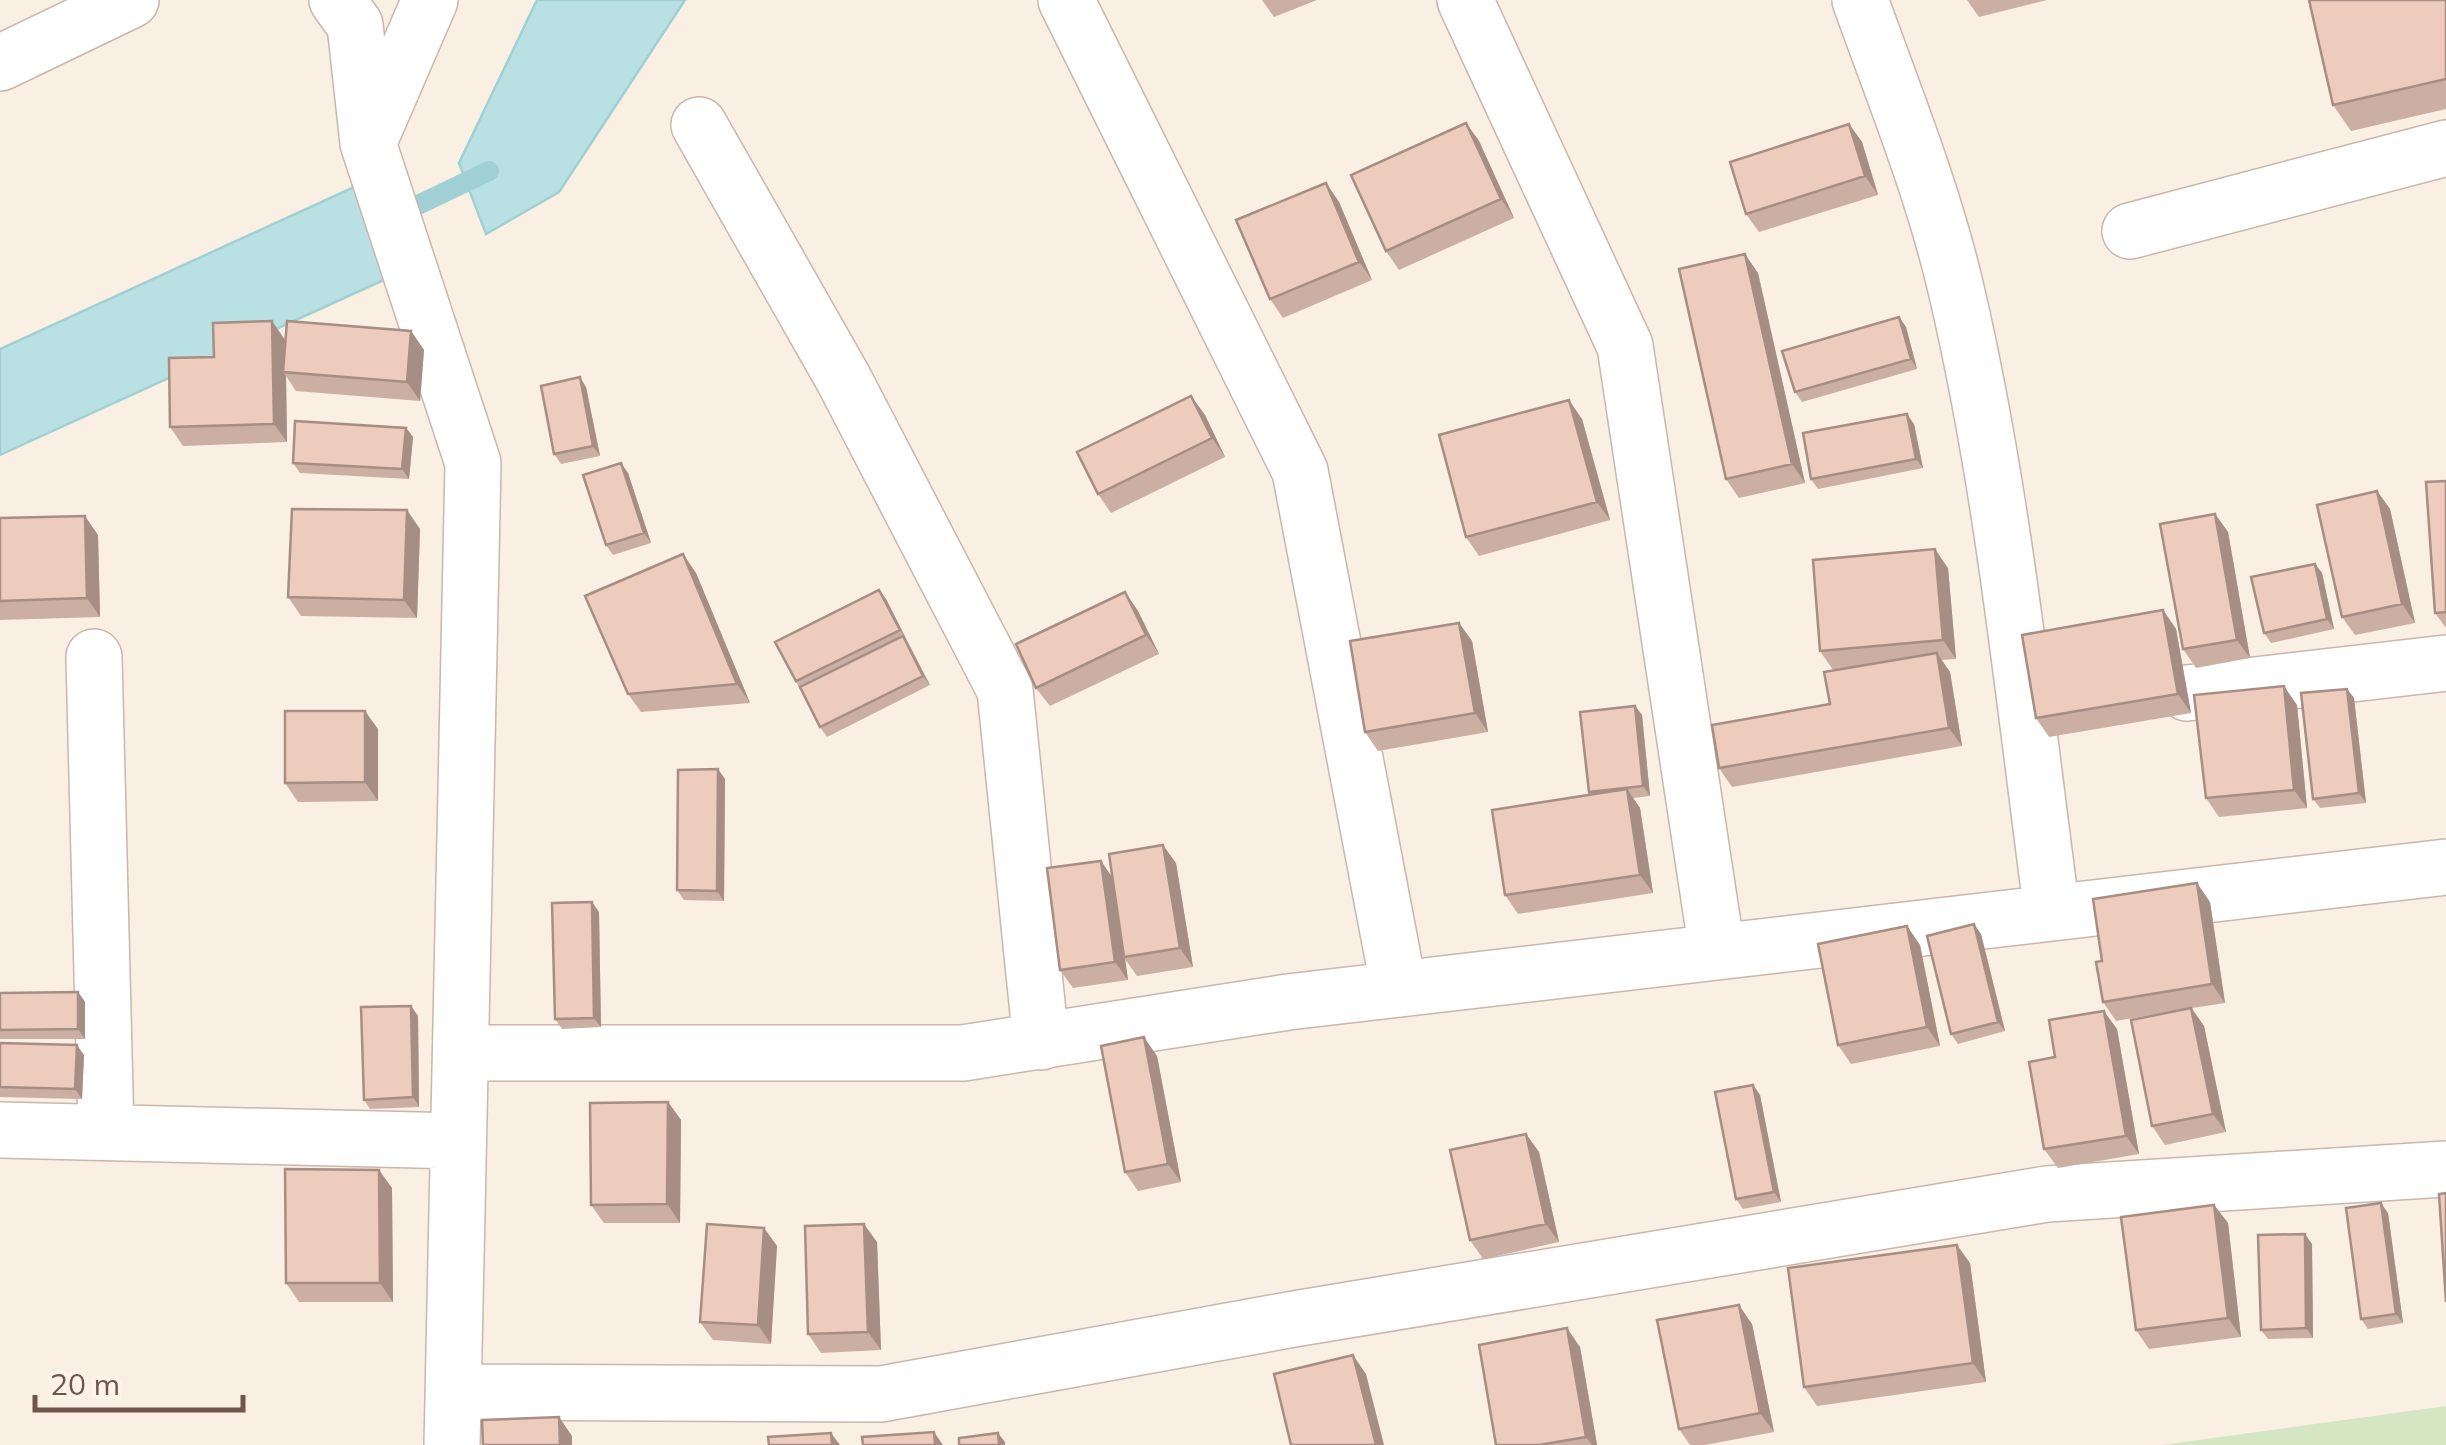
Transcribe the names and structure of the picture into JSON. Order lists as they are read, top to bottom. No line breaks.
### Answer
{"scale_bar":"20 m"}
